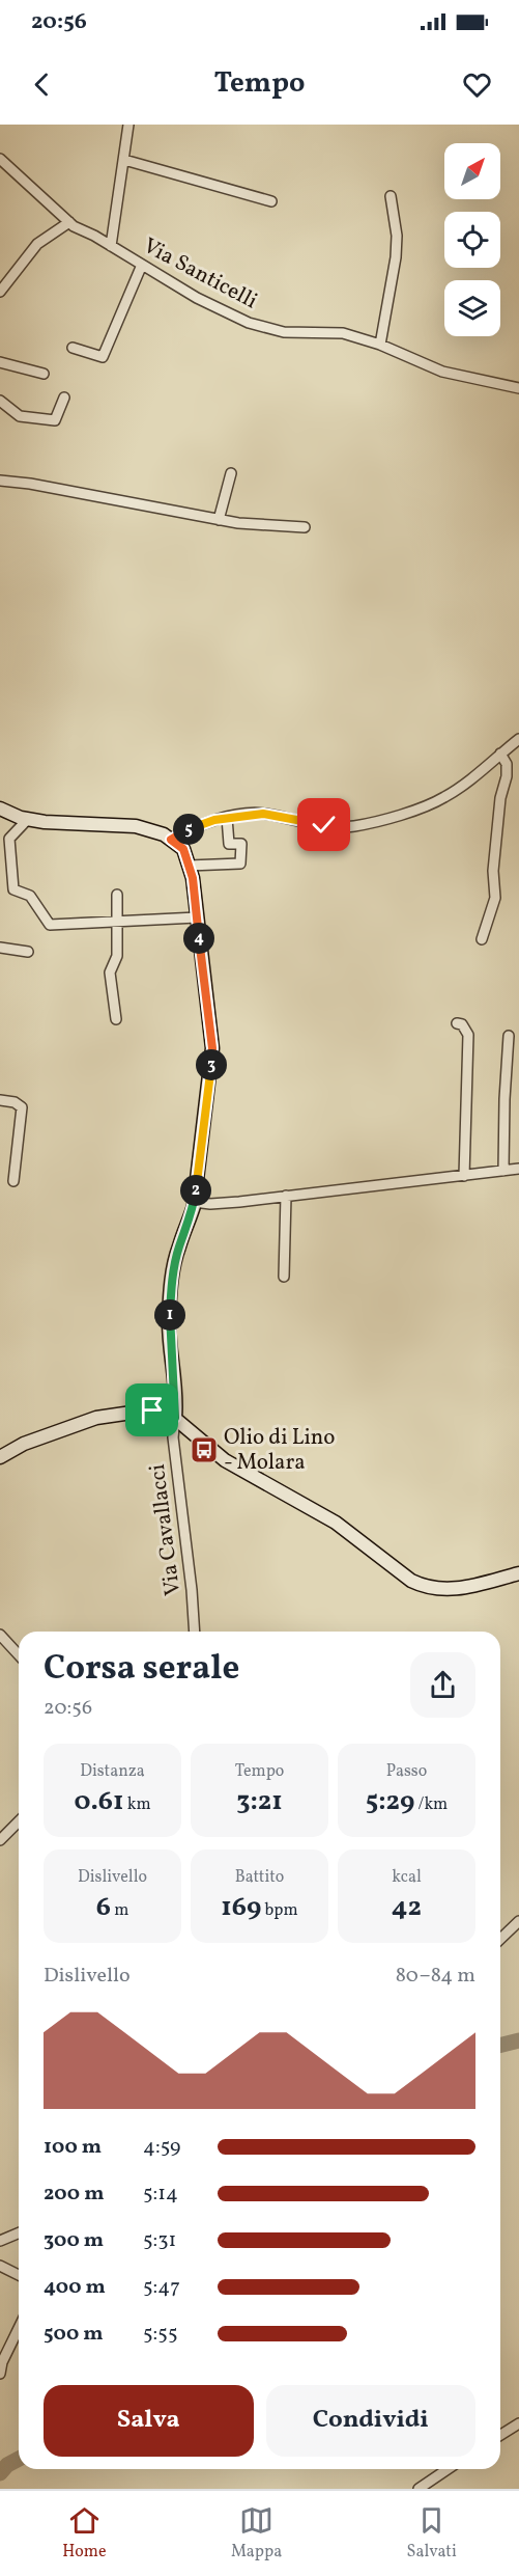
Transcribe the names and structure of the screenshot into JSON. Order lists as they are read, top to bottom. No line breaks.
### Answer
{"streets":{"street":["Via Santicelli","Via Cavallacci"]},"places":{"bus stop":["Olio di Lino - Molara"]},"north":"top right","page":{"status":"20:56","header":"Tempo","pins":["5","4","3","2","1"],"heading":["Corsa serale","20:56"],"stats":[["Distanza","0.61 km"],["Tempo","3:21"],["Passo","5:29 /km"],["Dislivello","6 m"],["Battito","169 bpm"],["kcal","42"]],"chart":["Dislivello","80–84 m"],"list":[{"name":"100 m","note":"4:59"},{"name":"200 m","note":"5:14"},{"name":"300 m","note":"5:31"},{"name":"400 m","note":"5:47"},{"name":"500 m","note":"5:55"}],"buttons":["Salva","Condividi"],"tabs":["Home","Mappa","Salvati"]}}
